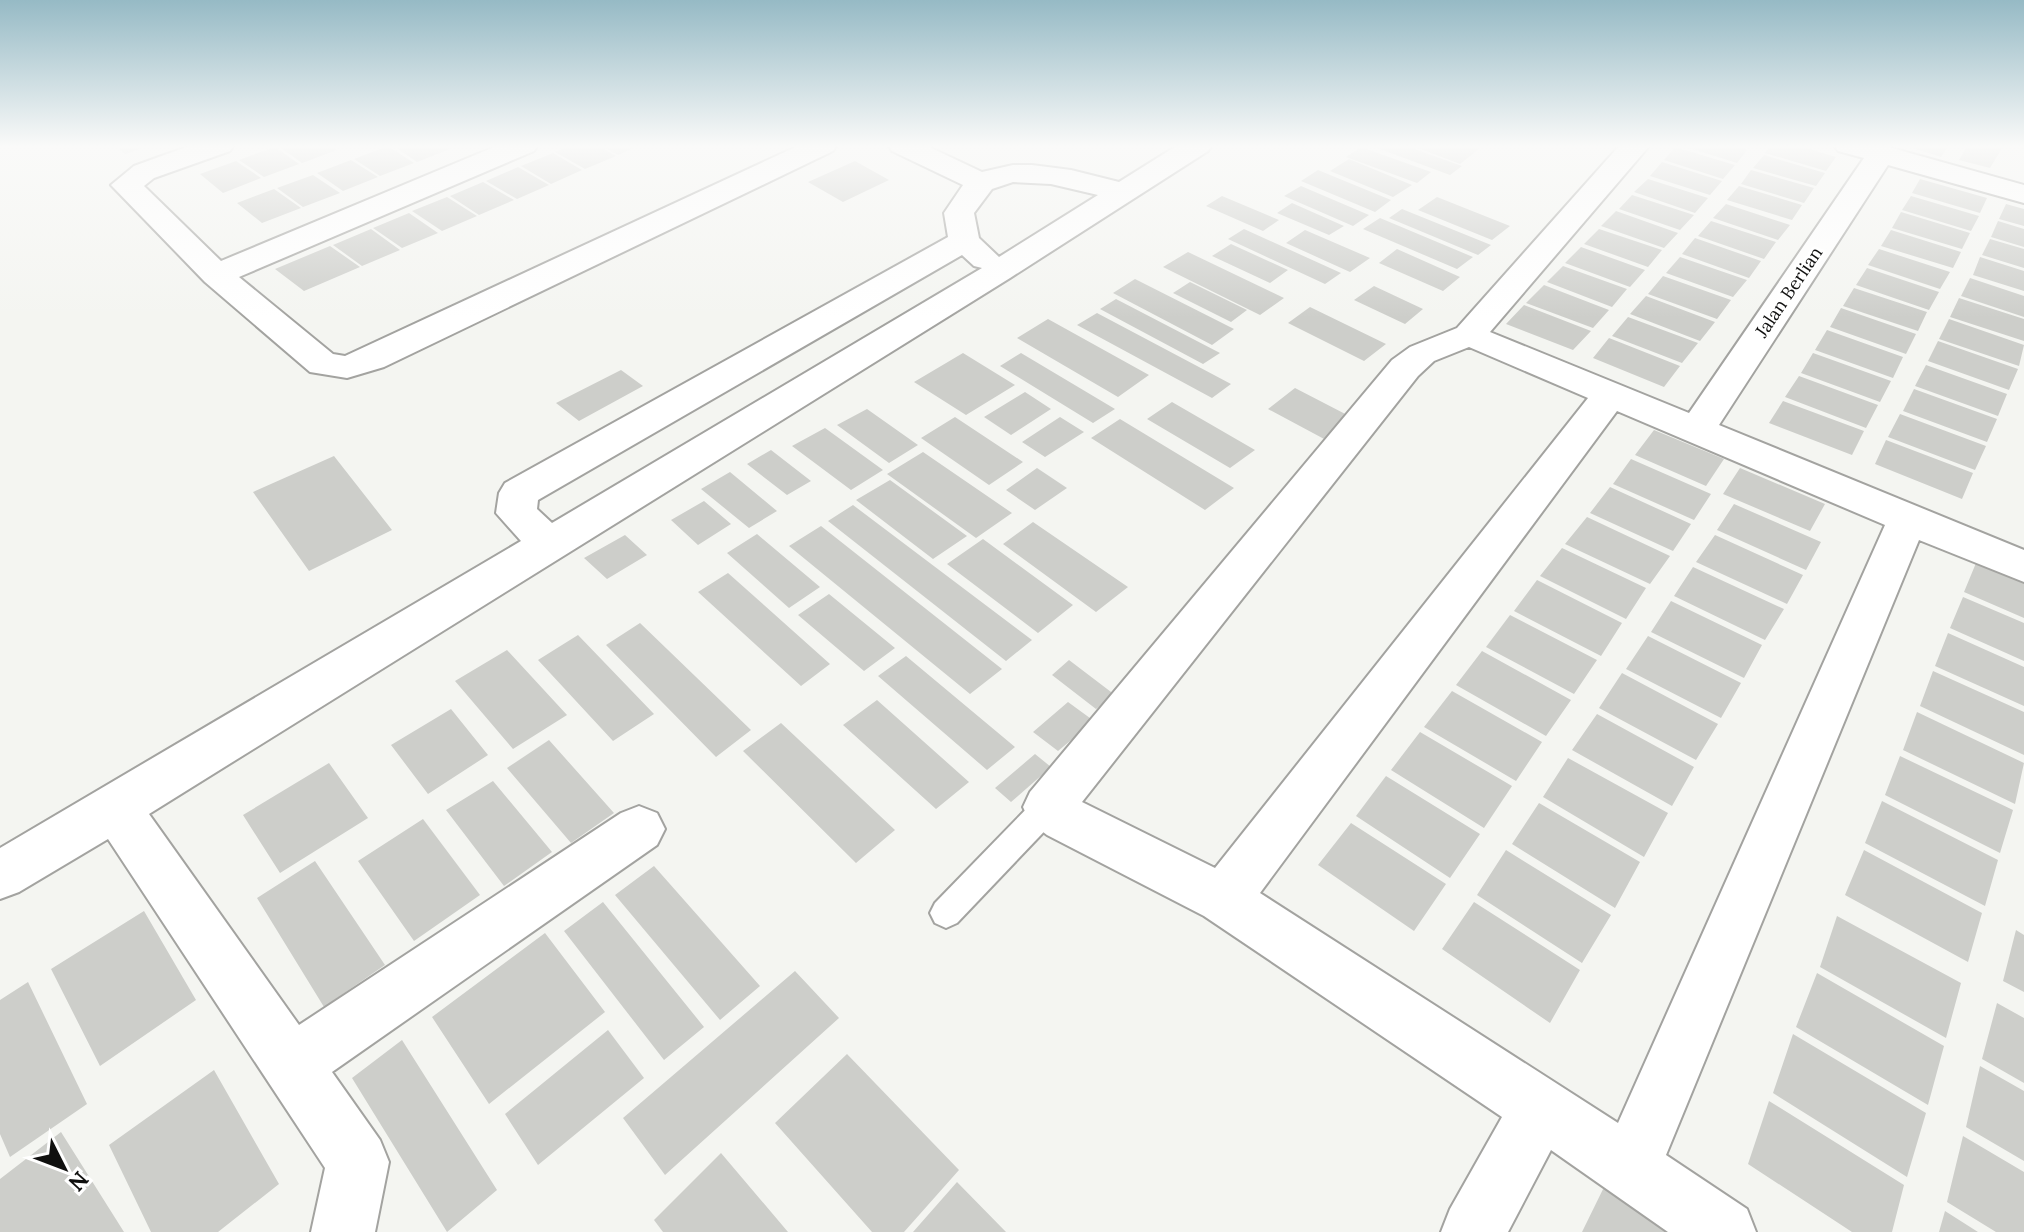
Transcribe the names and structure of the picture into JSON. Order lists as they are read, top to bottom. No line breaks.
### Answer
{"streets":{"street":["Jalan Berlian"]},"north":"bottom right"}
